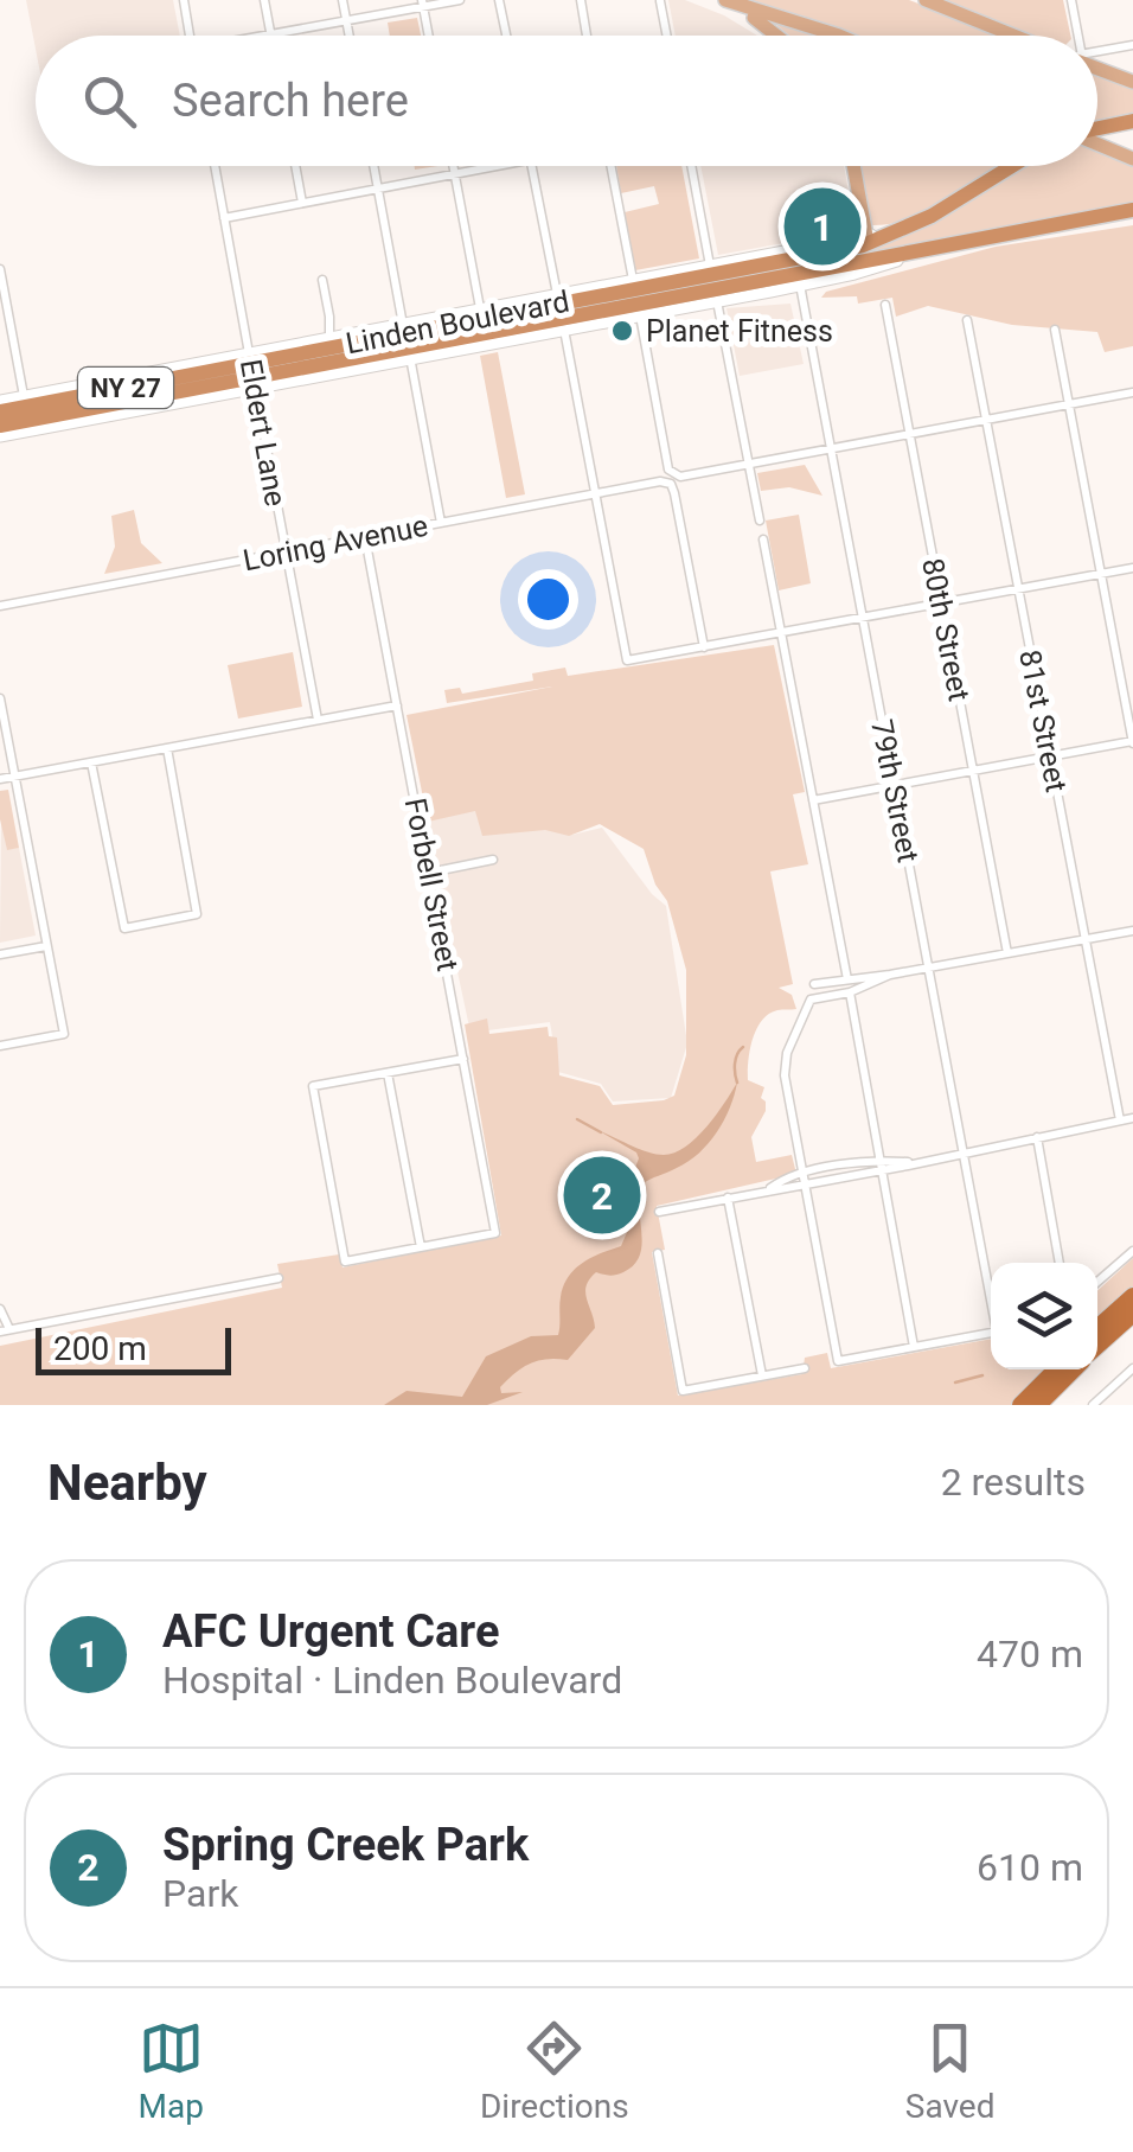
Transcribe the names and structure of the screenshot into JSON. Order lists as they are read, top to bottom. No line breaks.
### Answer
{"streets":{"highway":["Linden Boulevard","NY 27"],"street":["Eldert Lane","Loring Avenue","80th Street","81st Street","79th Street","Forbell Street"]},"crossings":[["Linden Boulevard","Eldert Lane"],["Linden Boulevard","79th Street"],["Eldert Lane","Loring Avenue"],["Loring Avenue","80th Street"],["Loring Avenue","81st Street"],["Loring Avenue","79th Street"],["Loring Avenue","Forbell Street"]],"places":["Planet Fitness"],"scale_bar":"200 m","page":{"search":"Search here","pins":["1","2"],"scale":"200 m","heading":["Nearby","2 results"],"list":[{"mark":"1","name":"AFC Urgent Care","note":"Hospital · Linden Boulevard","value":"470 m"},{"mark":"2","name":"Spring Creek Park","note":"Park","value":"610 m"}],"nav":["Map","Directions","Saved"]}}
